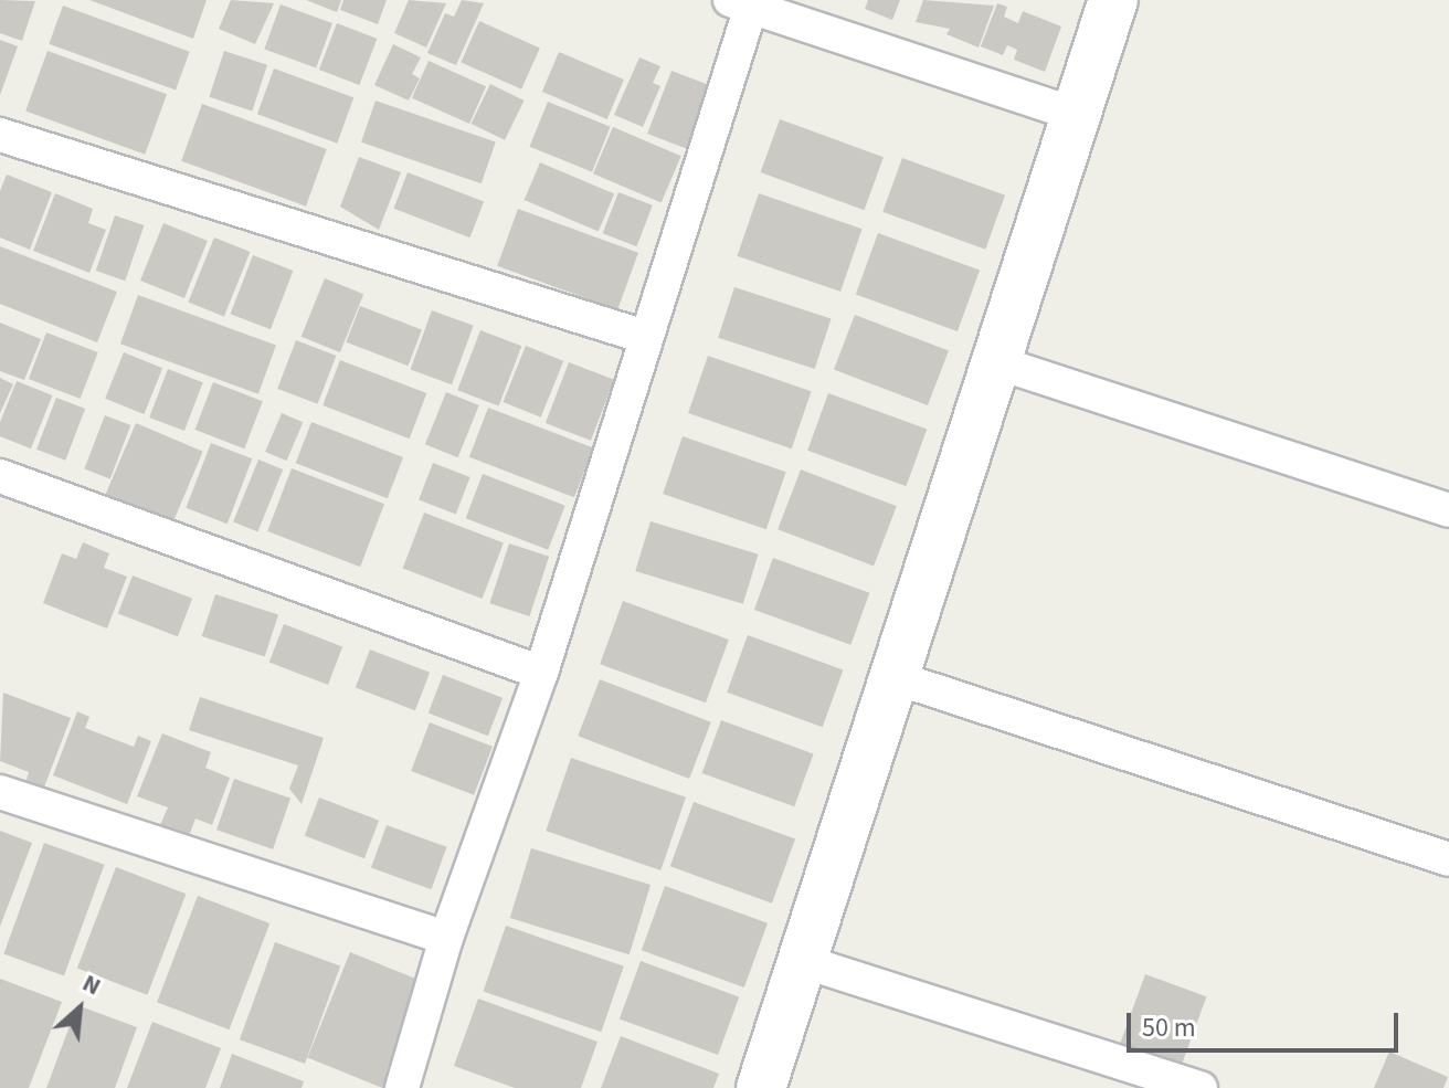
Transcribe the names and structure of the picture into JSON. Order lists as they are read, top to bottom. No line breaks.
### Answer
{"scale_bar":"50 m","north":"top right"}
